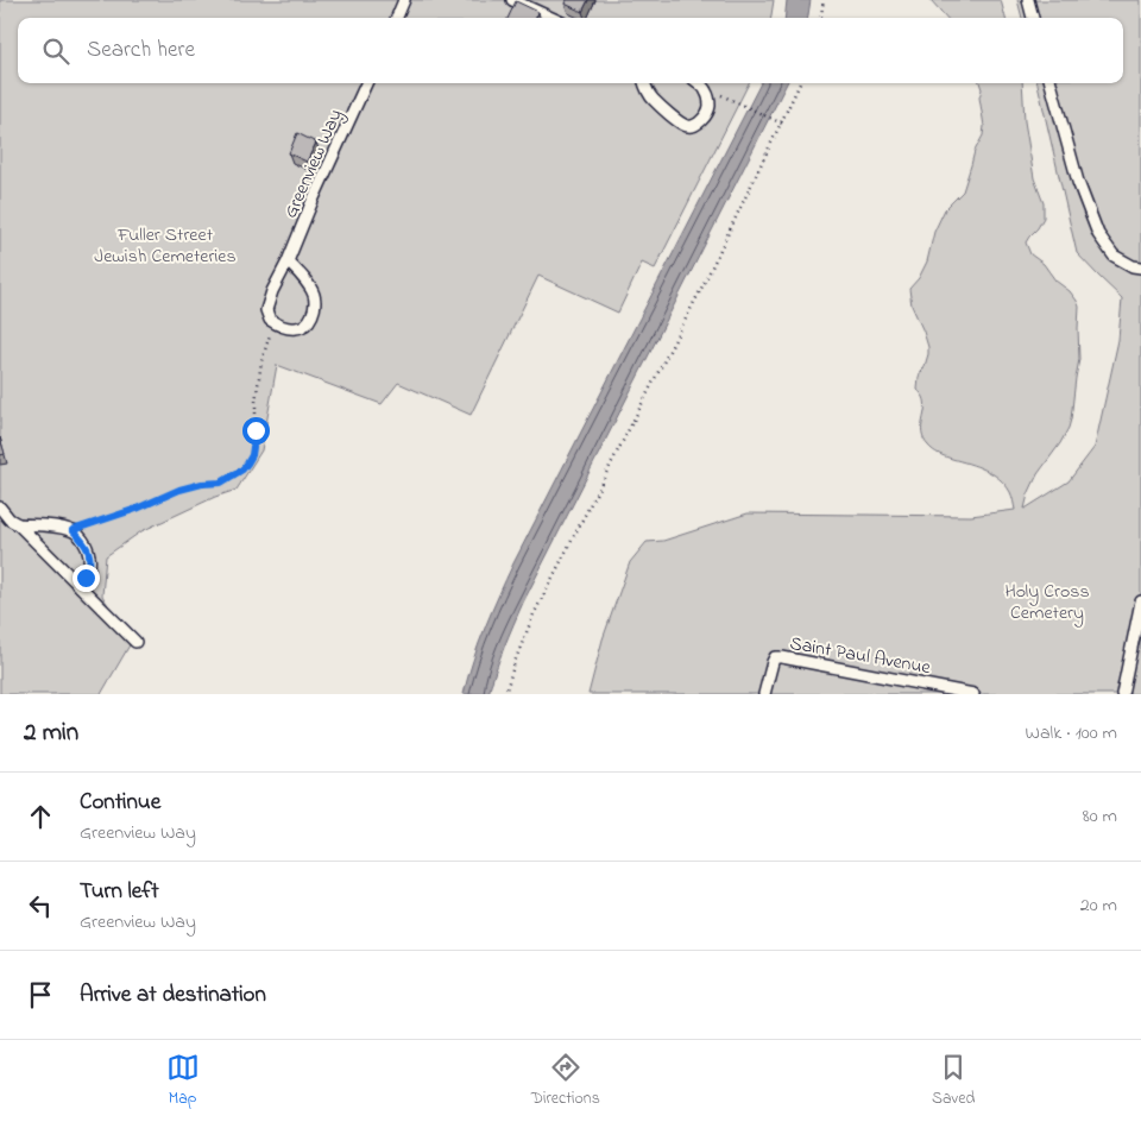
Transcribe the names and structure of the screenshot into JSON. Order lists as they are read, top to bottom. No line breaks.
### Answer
{"streets":{"lane":["Greenview Way","Saint Paul Avenue"]},"parks":["Fuller Street Jewish Cemeteries","Holy Cross Cemetery"],"page":{"search":"Search here","heading":["2 min","Walk · 100 m"],"list":[["Continue","Greenview Way","80 m"],["Turn left","Greenview Way","20 m"],"Arrive at destination"],"nav":["Map","Directions","Saved"]}}
